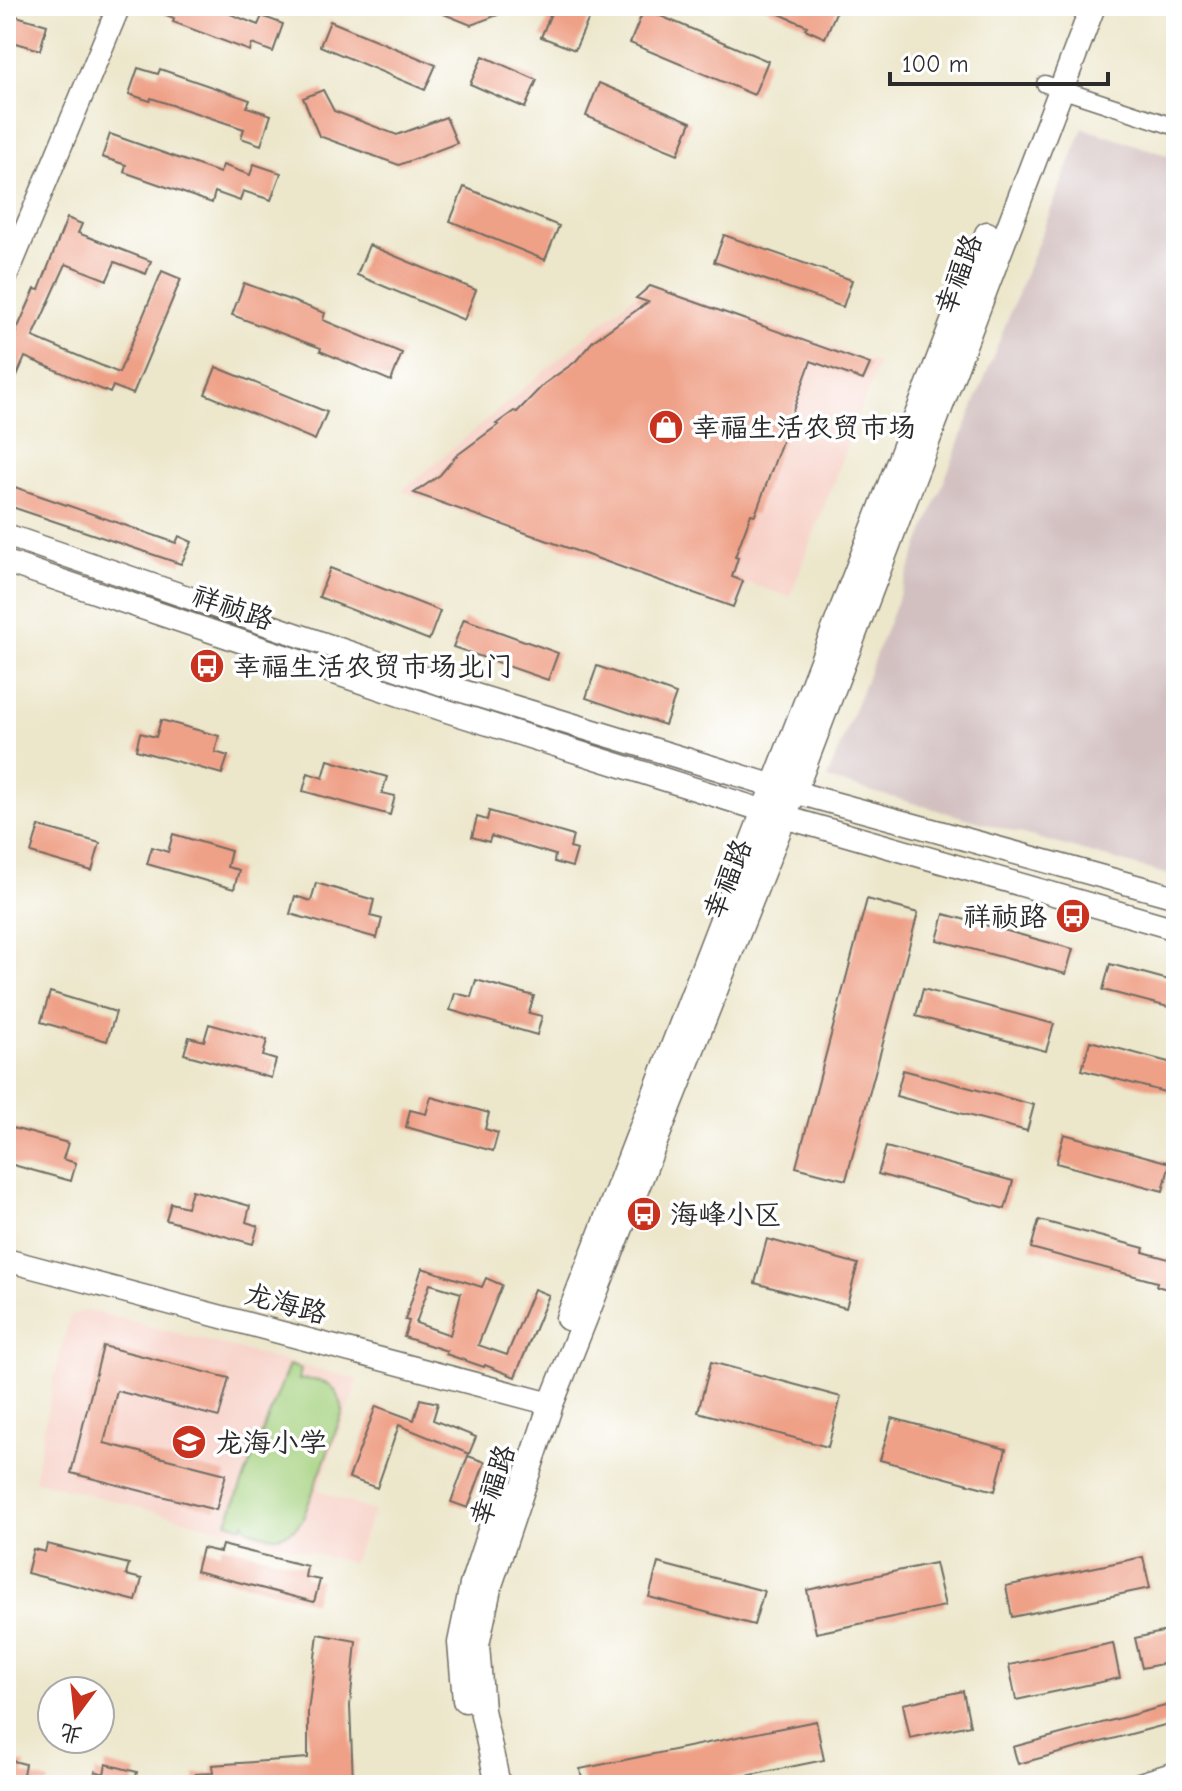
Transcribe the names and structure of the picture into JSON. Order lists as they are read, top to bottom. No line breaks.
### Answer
{"streets":{"main road":["幸福路"],"street":["祥祯路","龙海路"]},"crossings":[["幸福路","祥祯路"],["幸福路","龙海路"]],"places":{"shop":["幸福生活农贸市场"],"bus stop":["幸福生活农贸市场北门","祥祯路","海峰小区"],"school or university":["龙海小学"]},"scale_bar":"100 m","north":"bottom"}
